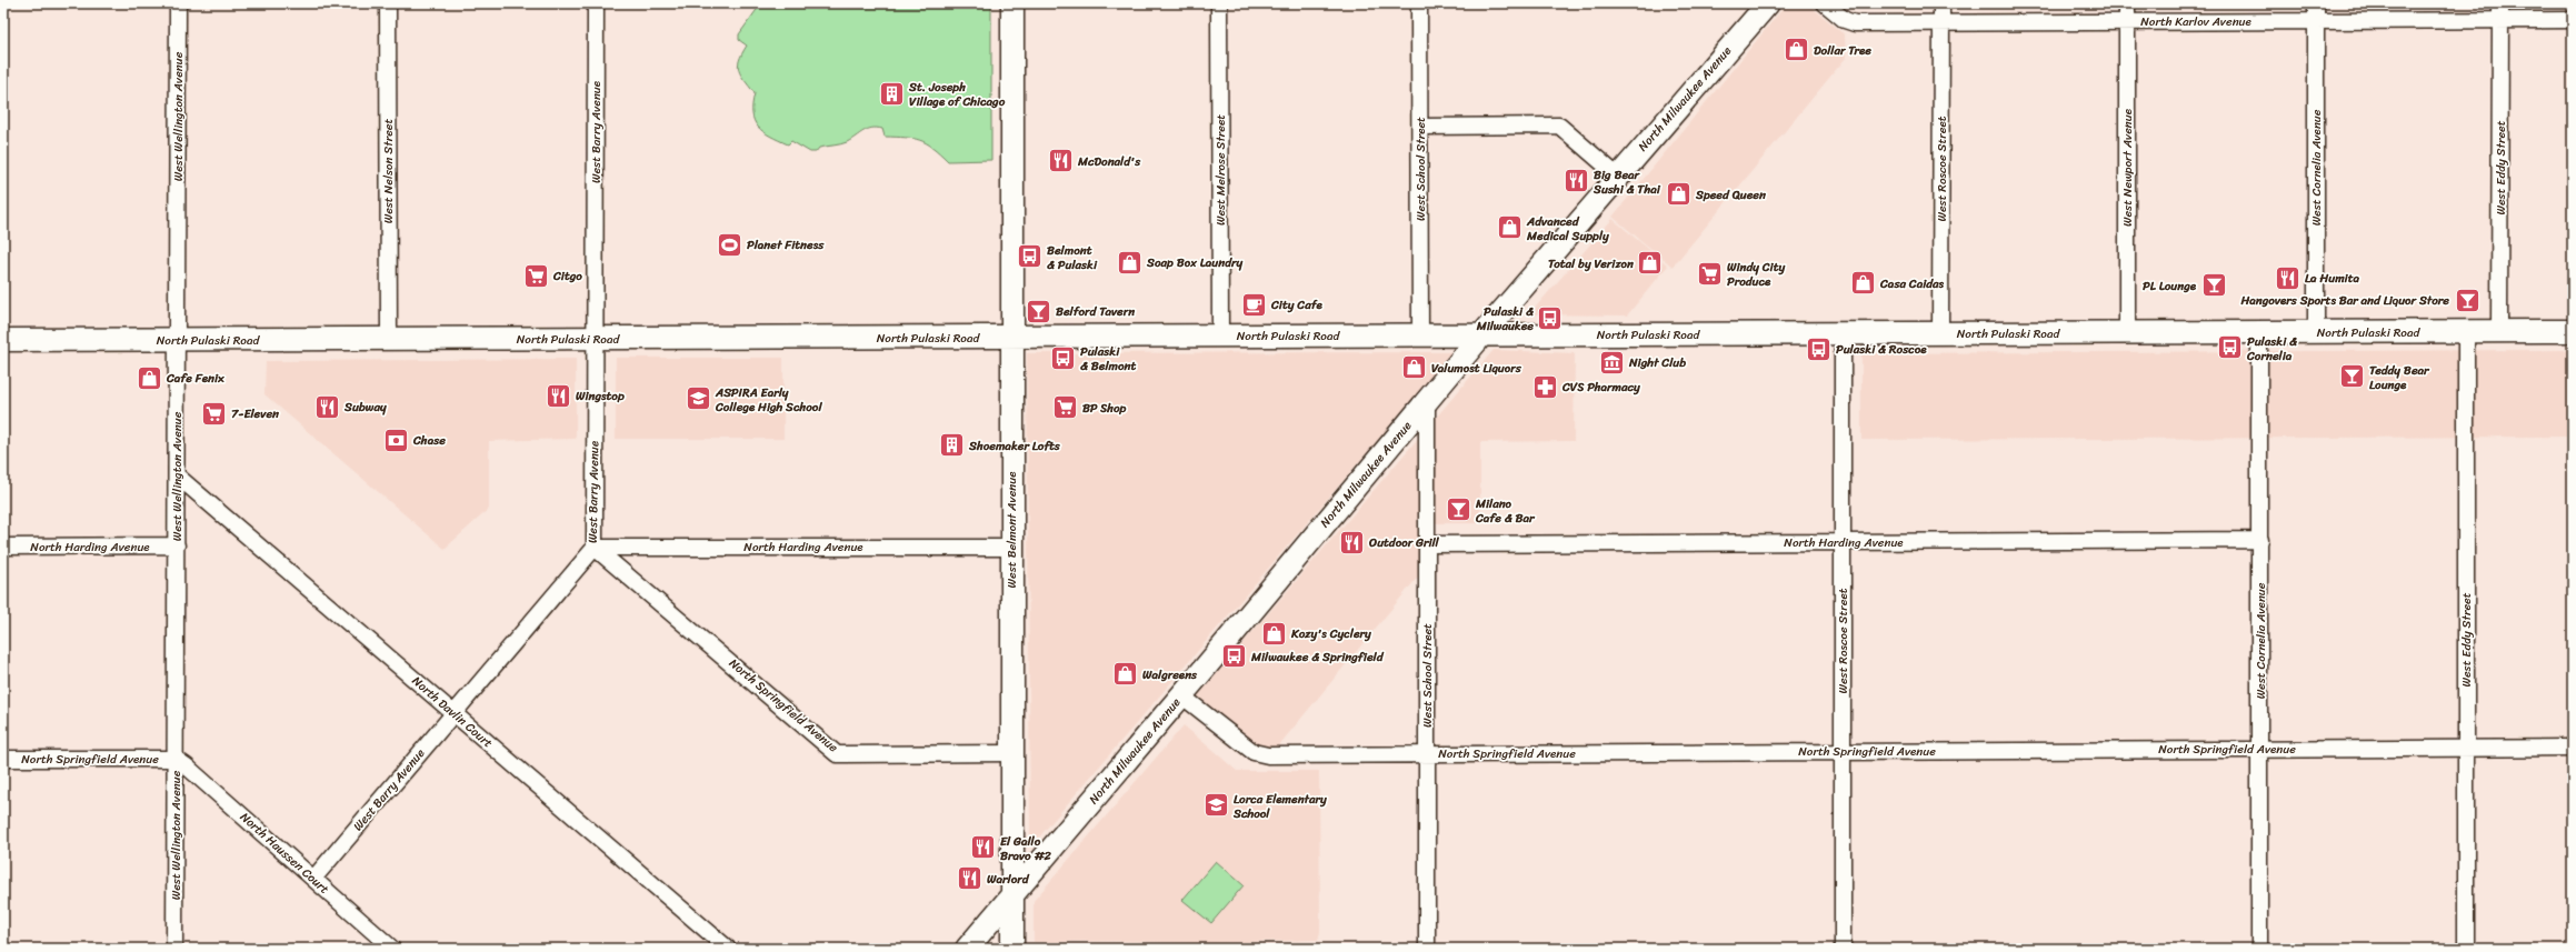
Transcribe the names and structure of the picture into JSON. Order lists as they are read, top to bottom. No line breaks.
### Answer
{"streets":{"main road":["North Milwaukee Avenue","North Pulaski Road","West Belmont Avenue"],"street":["North Karlov Avenue","West Wellington Avenue","West Barry Avenue","West Newport Avenue","West Cornelia Avenue","West Eddy Street","West School Street","West Roscoe Street","West Melrose Street","West Nelson Street","North Harding Avenue","North Springfield Avenue","North Davlin Court","North Haussen Court"]},"crossings":[["North Karlov Avenue","West Newport Avenue"],["North Karlov Avenue","West Cornelia Avenue"],["North Karlov Avenue","West Eddy Street"],["North Karlov Avenue","West Roscoe Street"],["North Milwaukee Avenue","West School Street"],["North Milwaukee Avenue","North Pulaski Road"],["North Milwaukee Avenue","West Belmont Avenue"],["North Milwaukee Avenue","North Springfield Avenue"],["West Wellington Avenue","North Pulaski Road"],["West Wellington Avenue","North Harding Avenue"],["West Wellington Avenue","North Springfield Avenue"],["West Wellington Avenue","North Davlin Court"],["West Wellington Avenue","North Haussen Court"],["West Barry Avenue","North Pulaski Road"],["West Barry Avenue","North Harding Avenue"],["West Barry Avenue","North Springfield Avenue"],["West Barry Avenue","North Davlin Court"],["West Barry Avenue","North Haussen Court"],["West Newport Avenue","North Pulaski Road"],["West Cornelia Avenue","North Pulaski Road"],["West Cornelia Avenue","North Harding Avenue"],["West Cornelia Avenue","North Springfield Avenue"],["West Eddy Street","North Pulaski Road"],["West Eddy Street","North Springfield Avenue"],["West School Street","North Pulaski Road"],["West School Street","North Harding Avenue"],["West School Street","North Springfield Avenue"],["West Roscoe Street","North Pulaski Road"],["West Roscoe Street","North Harding Avenue"],["West Roscoe Street","North Springfield Avenue"],["West Melrose Street","North Pulaski Road"],["West Nelson Street","North Pulaski Road"],["North Pulaski Road","West Belmont Avenue"],["West Belmont Avenue","North Harding Avenue"],["West Belmont Avenue","North Springfield Avenue"],["North Harding Avenue","North Springfield Avenue"],["North Springfield Avenue","North Haussen Court"]],"places":{"shop":["Dollar Tree","Speed Queen","Advanced Medical Supply","Soap Box Laundry","Total by Verizon","Casa Caidas","Valumost Liquors","Cafe Fenix","Kozy's Cyclery","Walgreens"],"building":["St. Joseph Village of Chicago","Shoemaker Lofts"],"restaurant":["McDonald's","Big Bear Sushi & Thai","La Humita","Wingstop","Subway","Outdoor Grill","El Gallo Bravo #2","Warlord"],"sports":["Planet Fitness"],"bus stop":["Belmont & Pulaski","Pulaski & Milwaukee","Pulaski & Cornelia","Pulaski & Roscoe","Pulaski & Belmont","Milwaukee & Springfield"],"supermarket":["Windy City Produce","Citgo","BP Shop","7-Eleven"],"bar":["PL Lounge","Hangovers Sports Bar and Liquor Store","Belford Tavern","Teddy Bear Lounge","Milano Cafe & Bar"],"cafe":["City Cafe"],"museum":["Night Club"],"pharmacy":["CVS Pharmacy"],"school or university":["ASPIRA Early College High School","Lorca Elementary School"],"bank":["Chase"]}}
